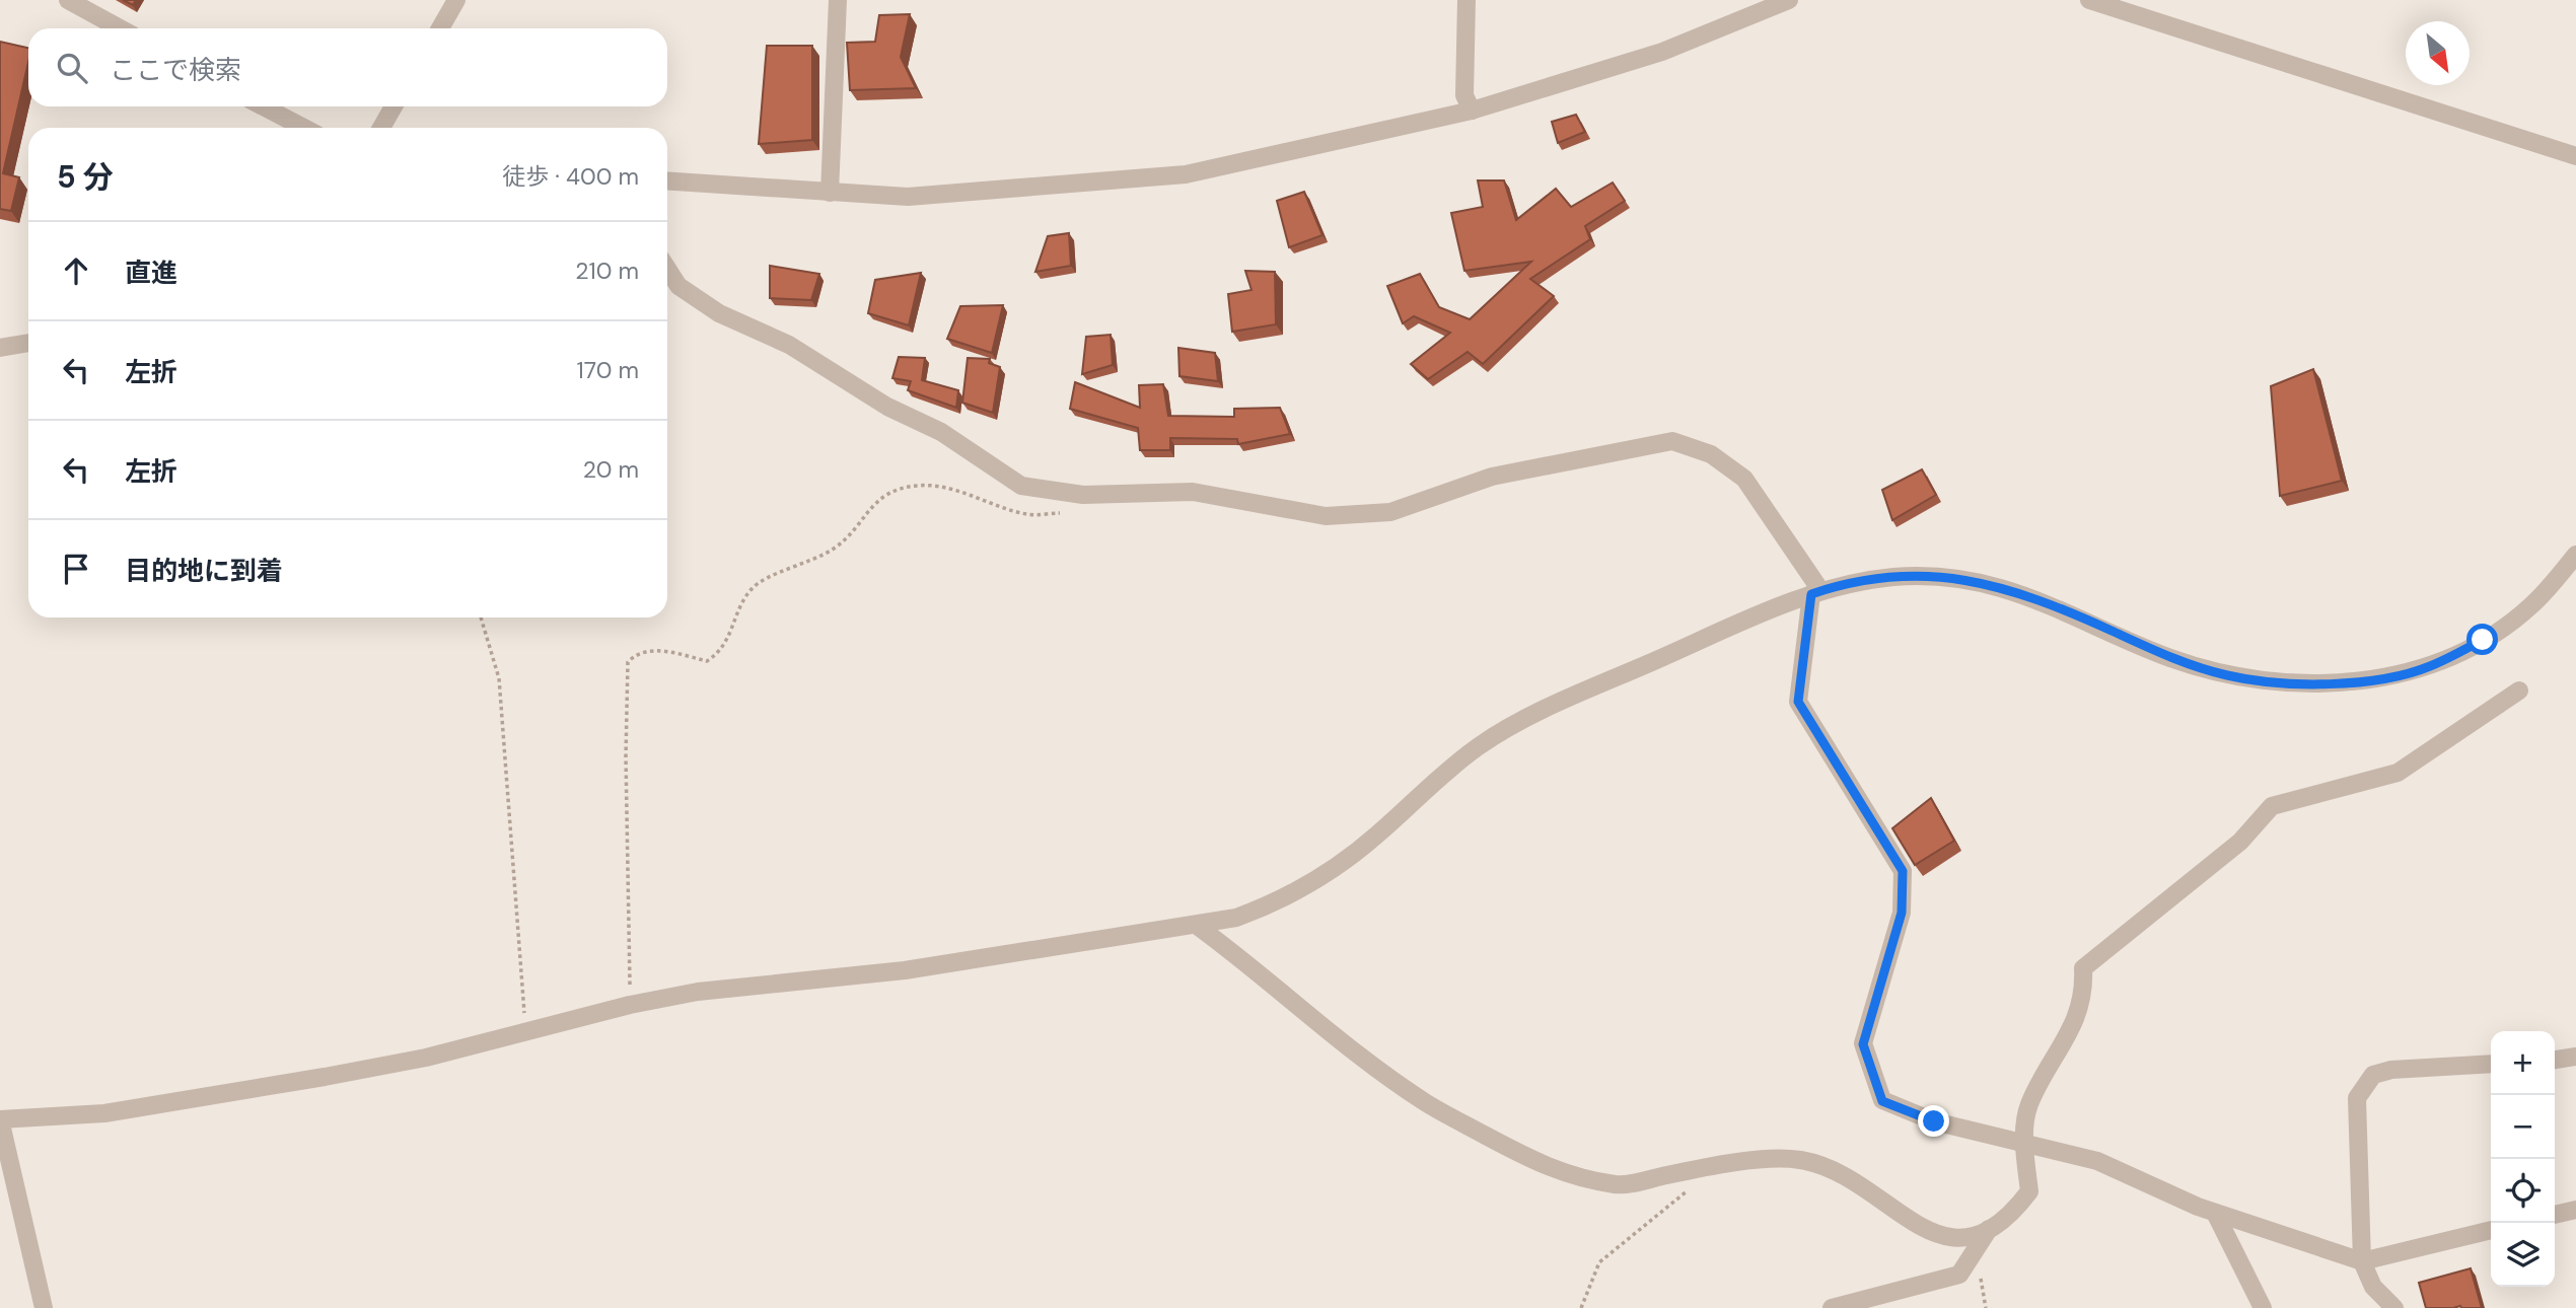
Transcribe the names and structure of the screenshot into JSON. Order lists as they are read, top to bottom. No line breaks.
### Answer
{"north":"bottom right","page":{"search":"ここで検索","heading":["5 分","徒歩 · 400 m"],"list":[["直進","210 m"],["左折","170 m"],["左折","20 m"],"目的地に到着"],"map_buttons":["+","−"]}}
